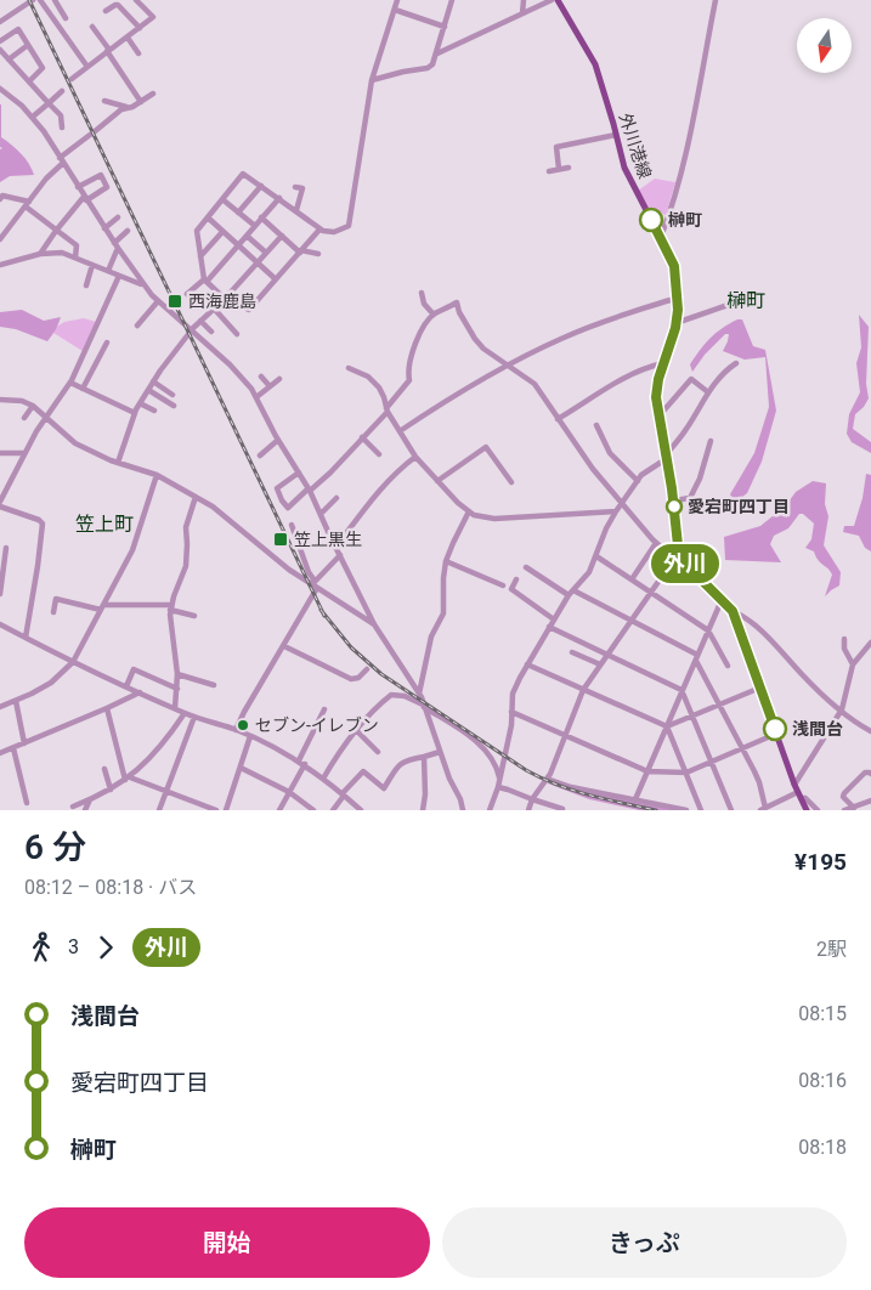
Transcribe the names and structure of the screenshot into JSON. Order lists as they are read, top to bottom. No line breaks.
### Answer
{"streets":{"main road":["外川港線"]},"districts":["榊町","笠上町"],"places":{"other":["榊町","愛宕町四丁目","セブン-イレブン","浅間台"],"transit":["西海鹿島","笠上黒生"]},"lines":["bus line 外川"],"north":"bottom","page":{"on_map":"外川","heading":["6 分","08:12 – 08:18 · バス","¥195"],"legs":["3","外川","2駅"],"list":[{"name":"浅間台","value":"08:15"},{"name":"愛宕町四丁目","value":"08:16"},{"name":"榊町","value":"08:18"}],"buttons":["開始","きっぷ"]}}
